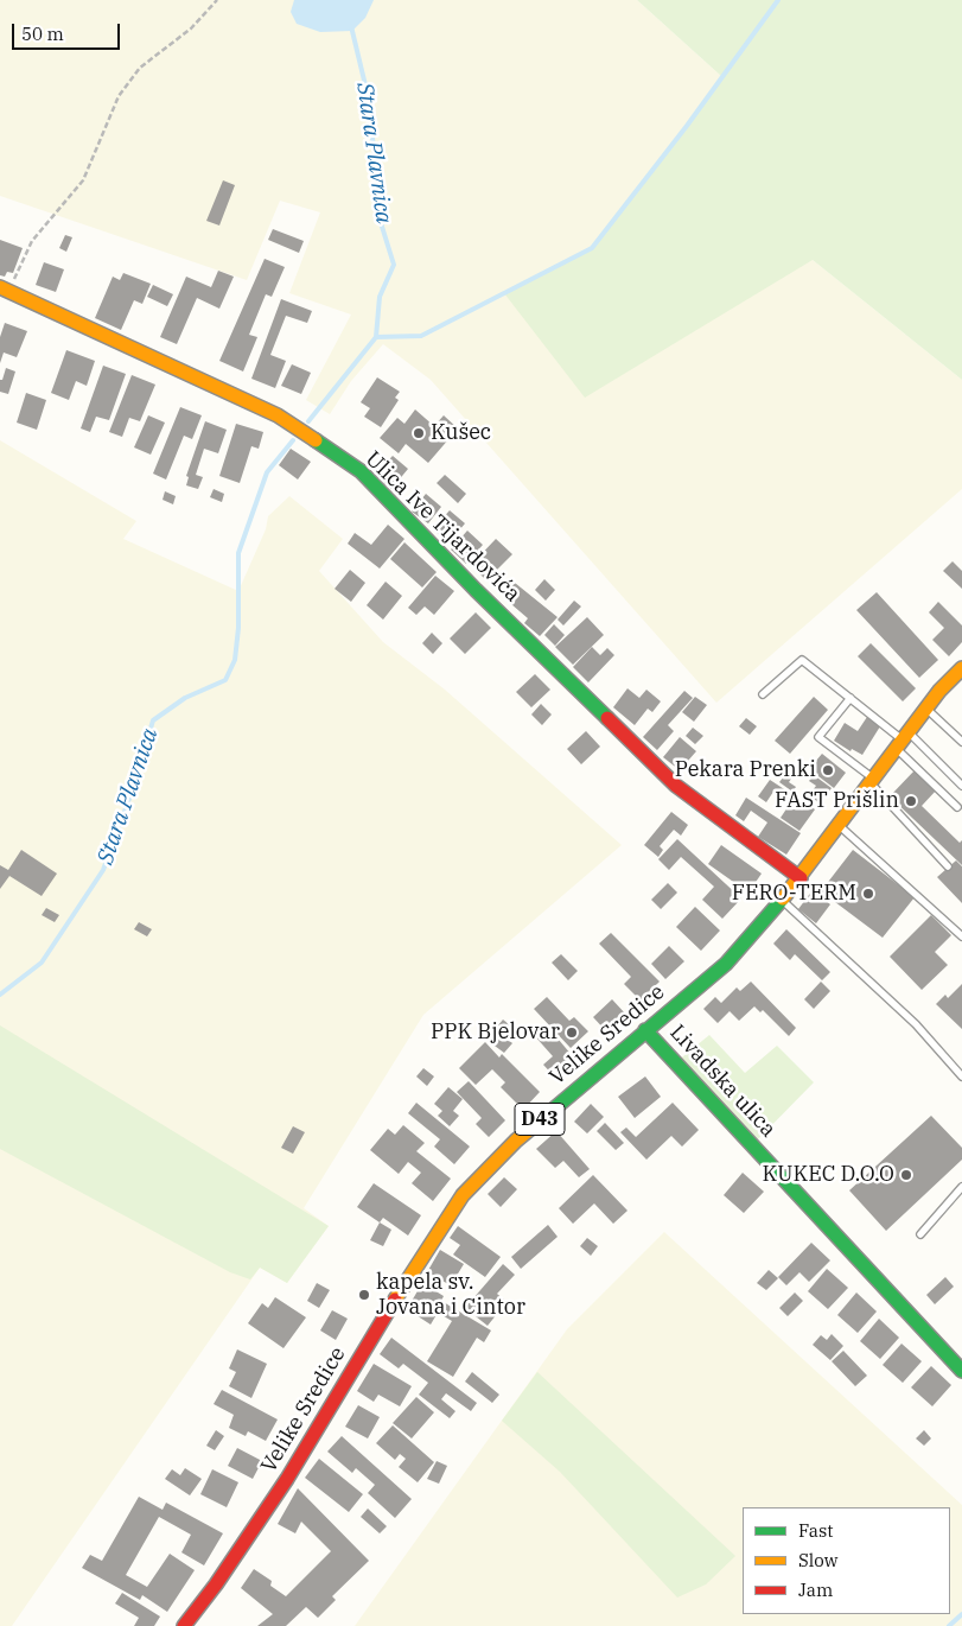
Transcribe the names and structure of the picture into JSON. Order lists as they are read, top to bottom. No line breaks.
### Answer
{"streets":{"street":["Ulica Ive Tijardovića","Velike Sredice","Livadska ulica","D43"]},"crossings":[["Ulica Ive Tijardovića","Velike Sredice"],["Velike Sredice","Livadska ulica"]],"water":["Stara Plavnica"],"places":["Kušec","Pekara Prenki","FAST Prišlin","FERO-TERM","PPK Bjelovar","KUKEC D.O.O","kapela sv. Jovana i Cintor"],"legend":["Fast","Slow","Jam"],"scale_bar":"50 m"}
